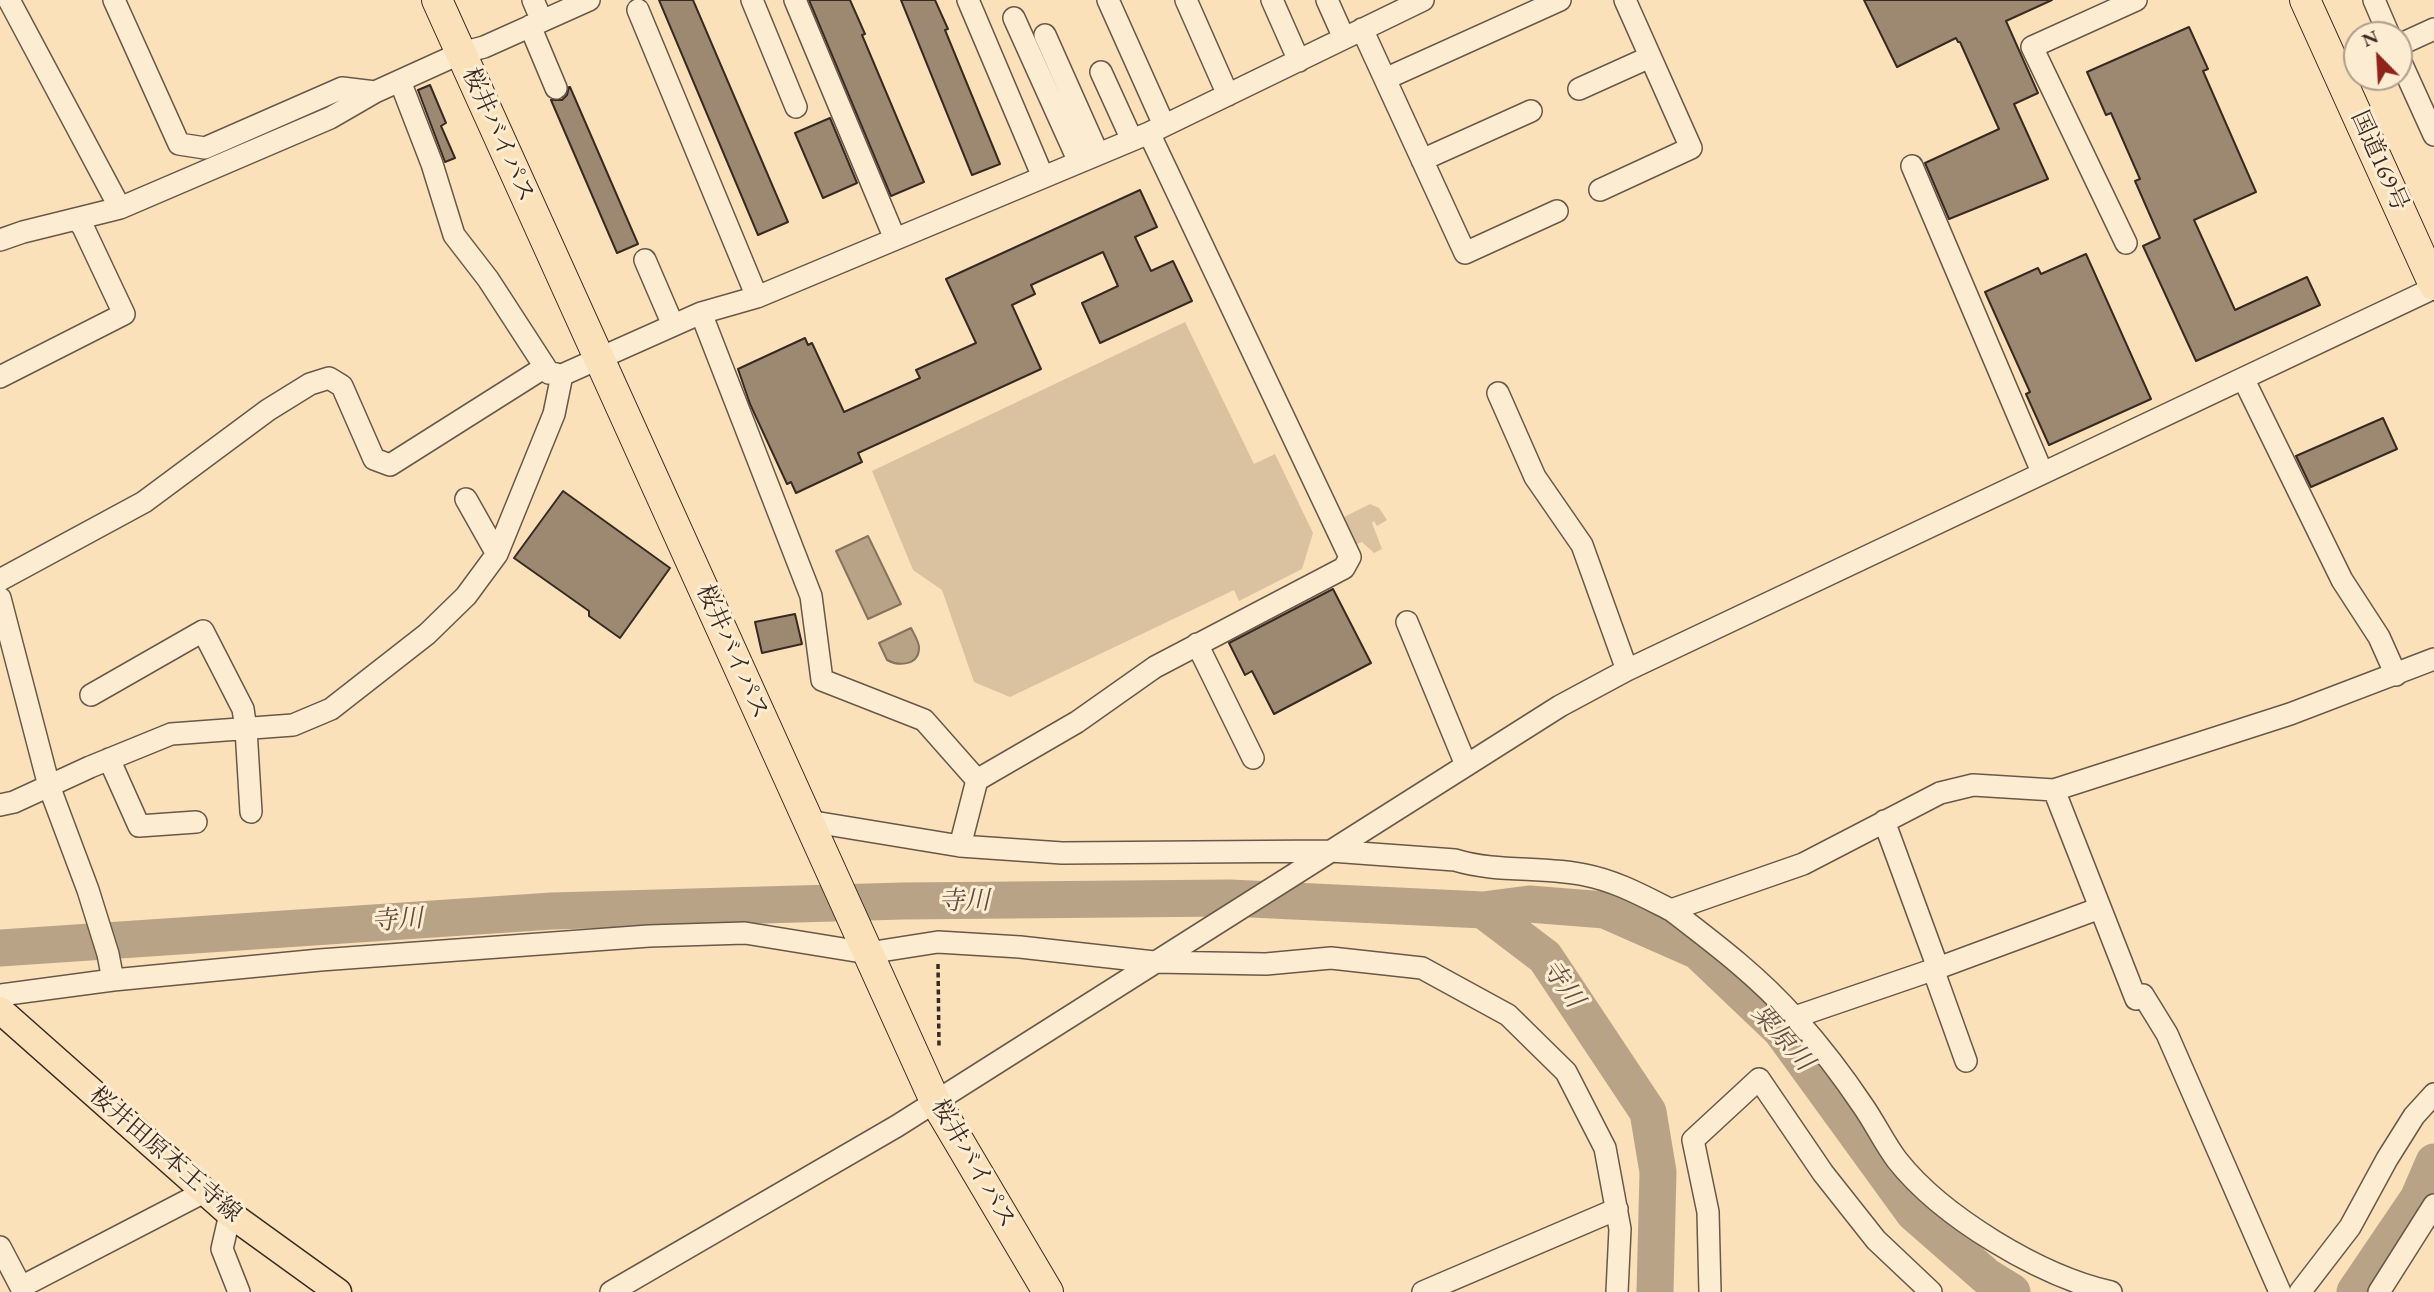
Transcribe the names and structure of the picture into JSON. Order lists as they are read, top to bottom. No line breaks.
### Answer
{"streets":{"highway":["桜井バイパス","国道169号"],"main road":["桜井田原本王寺線"]},"water":["寺川","粟原川"],"north":"top left"}
